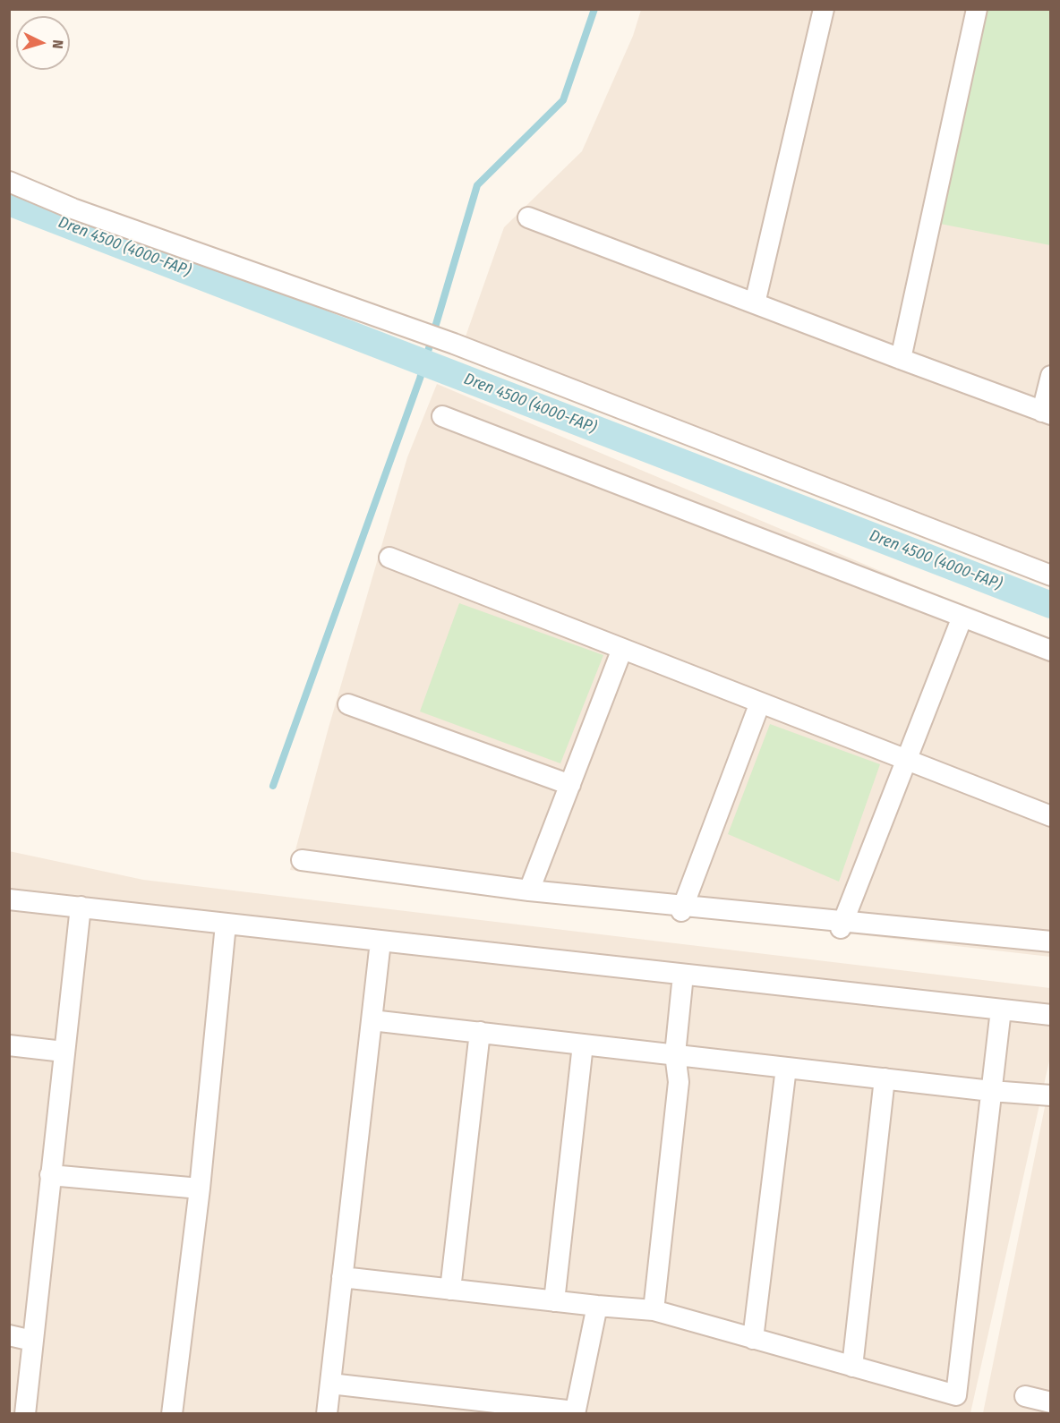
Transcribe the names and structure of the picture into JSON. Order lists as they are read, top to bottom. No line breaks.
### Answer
{"water":["Dren 4500 (4000-FAP)"],"north":"right"}
